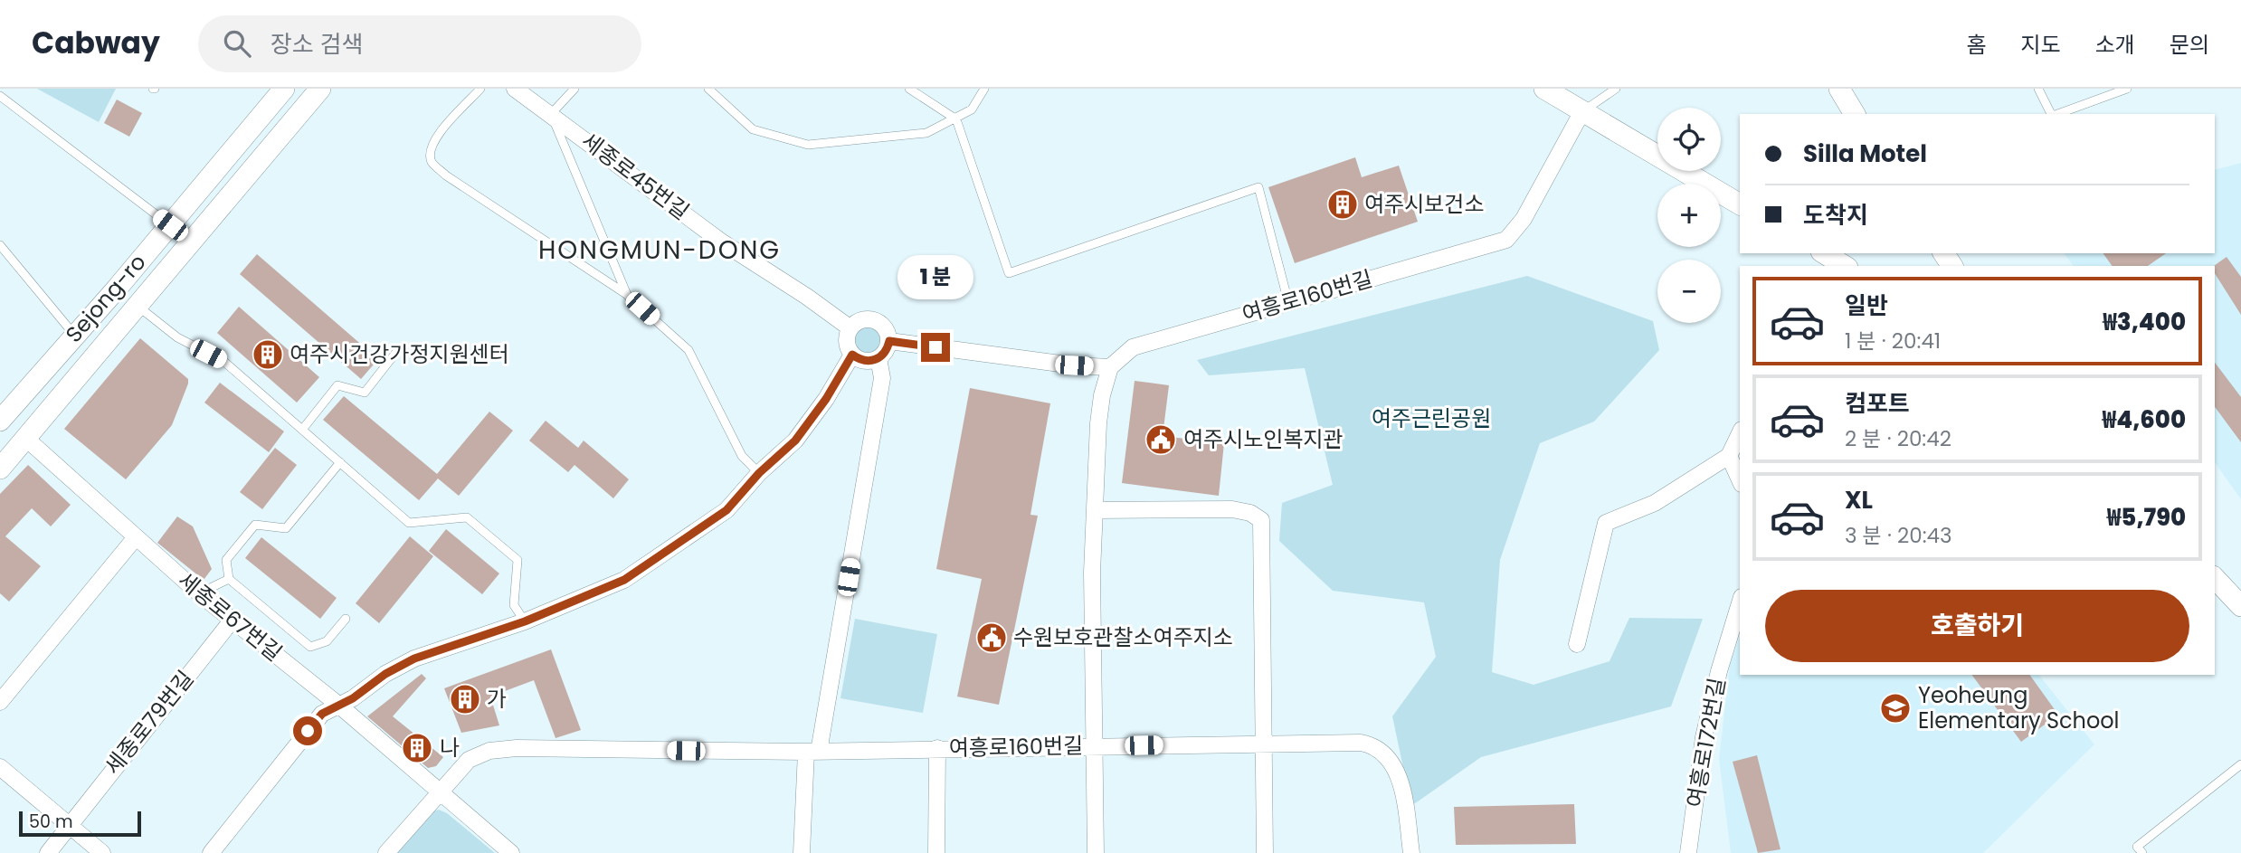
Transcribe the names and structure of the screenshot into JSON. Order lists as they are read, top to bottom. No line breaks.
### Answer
{"streets":{"street":["세종로45번길","여흥로160번길","Sejong-ro","세종로67번길","세종로79번길","여흥로172번길"]},"crossings":[["세종로67번길","세종로79번길"]],"districts":["HONGMUN-DONG"],"parks":["여주근린공원"],"places":{"building":["여주시보건소","여주시건강가정지원센터","가","나"],"public building":["여주시노인복지관","수원보호관찰소여주지소"],"school or university":["Yeoheung Elementary School"]},"scale_bar":"50 m","page":{"header":"Cabway","search":"장소 검색","nav":["홈","지도","소개","문의"],"map_buttons":["+","−"],"banner":["Silla Motel","도착지"],"bubble":"1 분","list":[{"name":"일반","note":"1 분 · 20:41","value":"₩3,400"},{"name":"컴포트","note":"2 분 · 20:42","value":"₩4,600"},{"name":"XL","note":"3 분 · 20:43","value":"₩5,790"}],"buttons":"호출하기","scale":"50 m"}}
